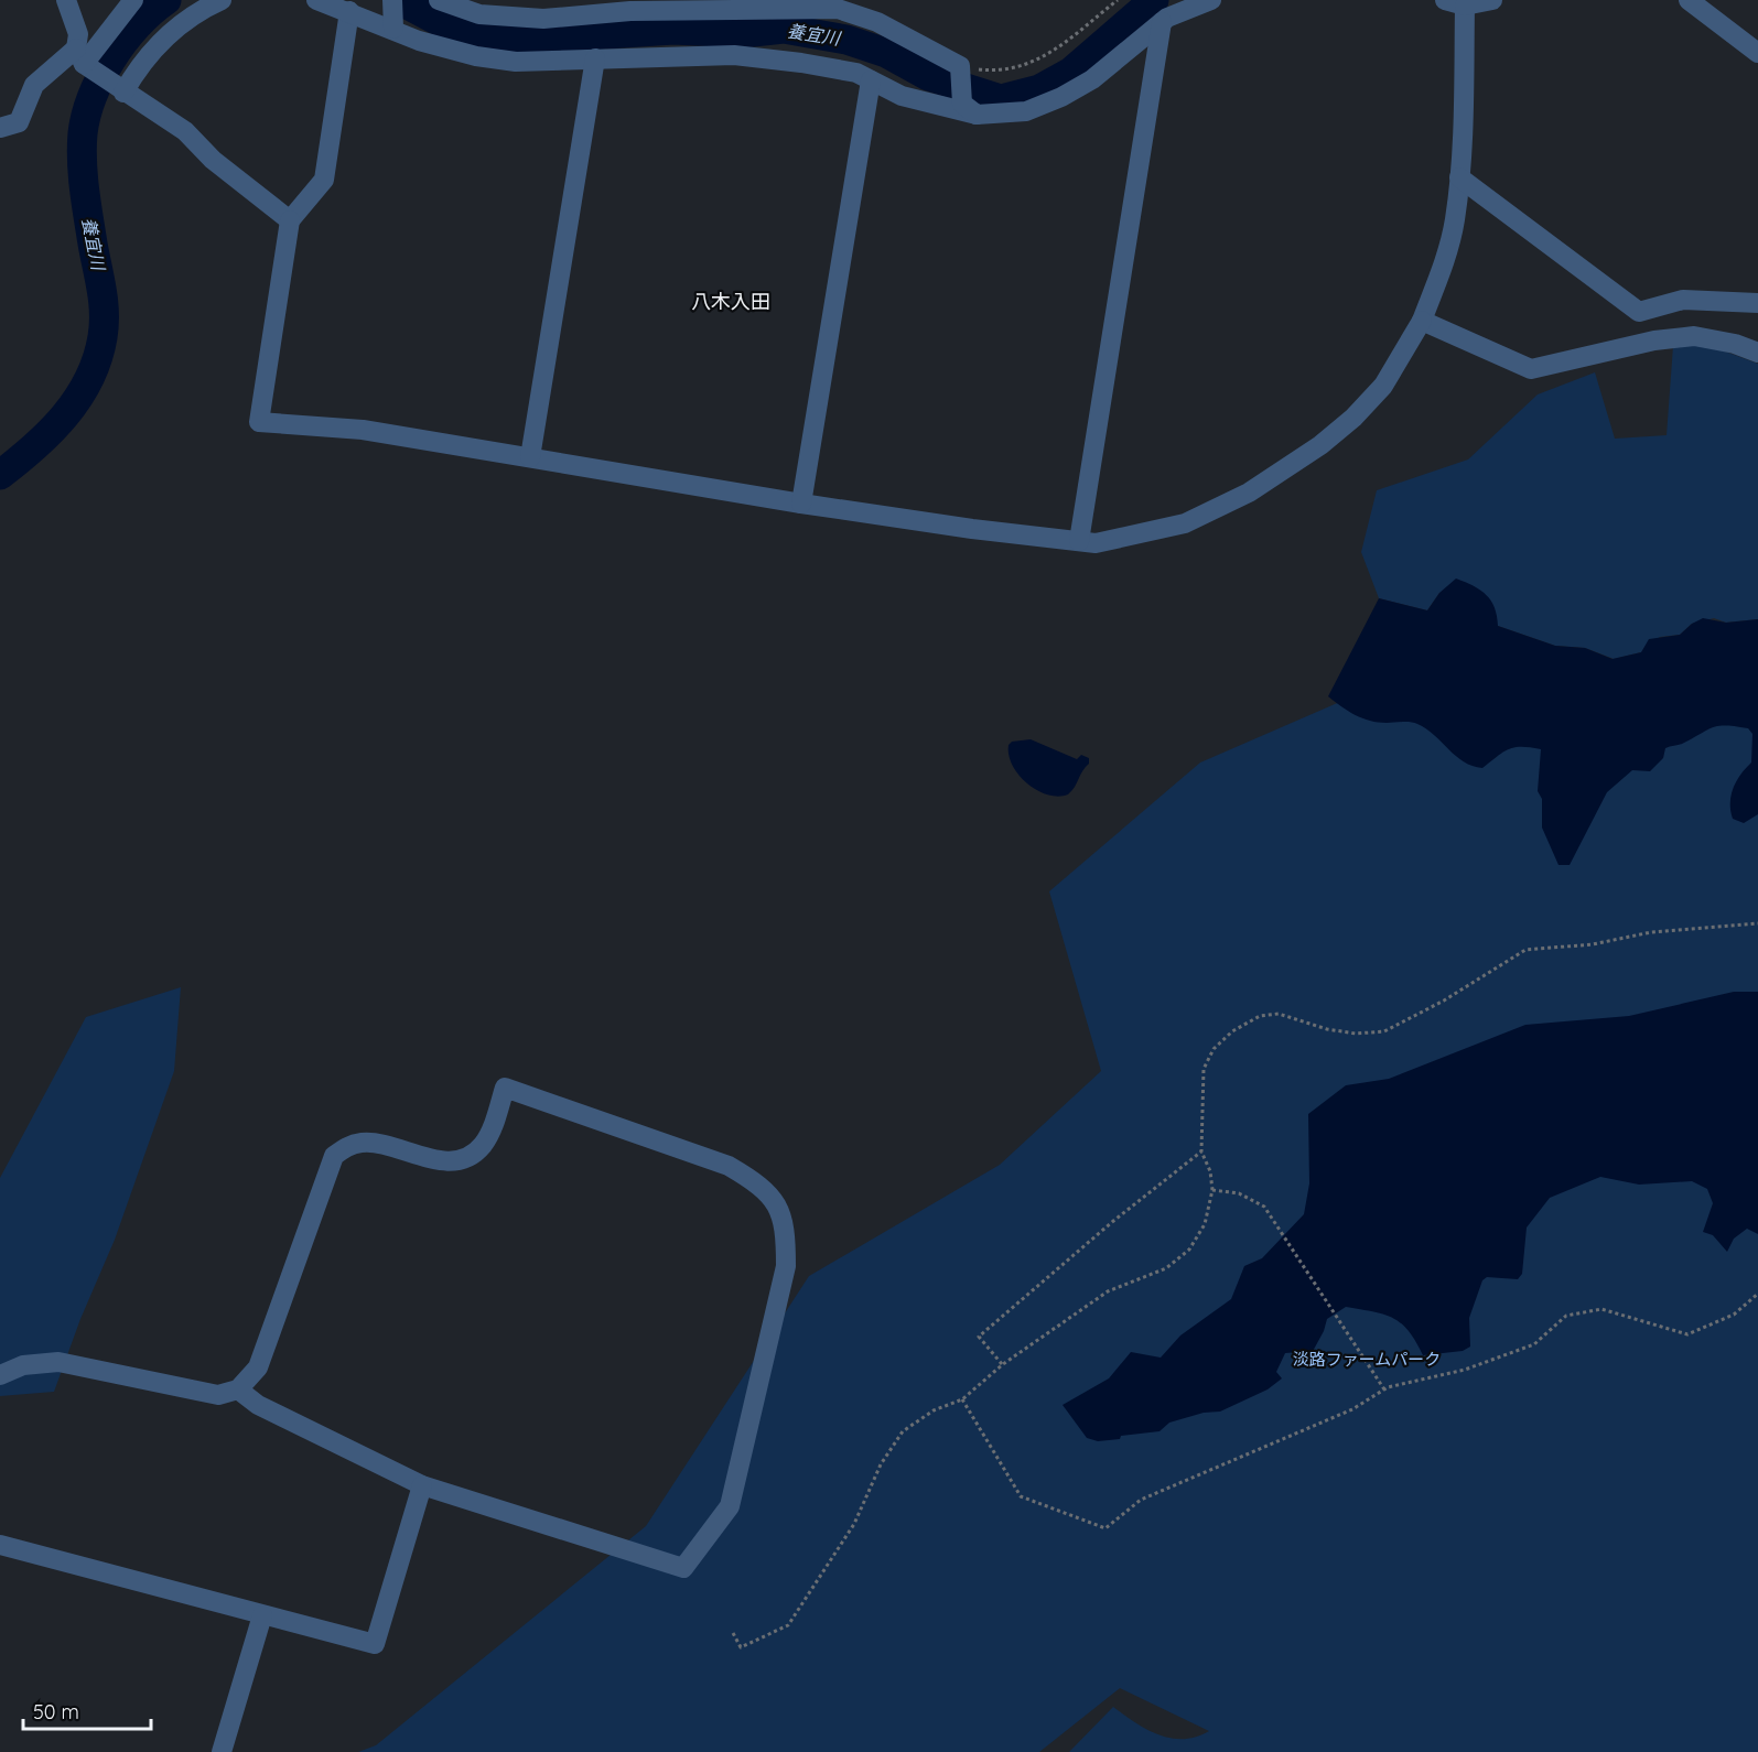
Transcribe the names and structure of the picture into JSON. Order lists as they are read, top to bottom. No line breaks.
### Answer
{"districts":["八木入田"],"water":["養宜川"],"parks":["淡路ファームパーク"],"scale_bar":"50 m"}
